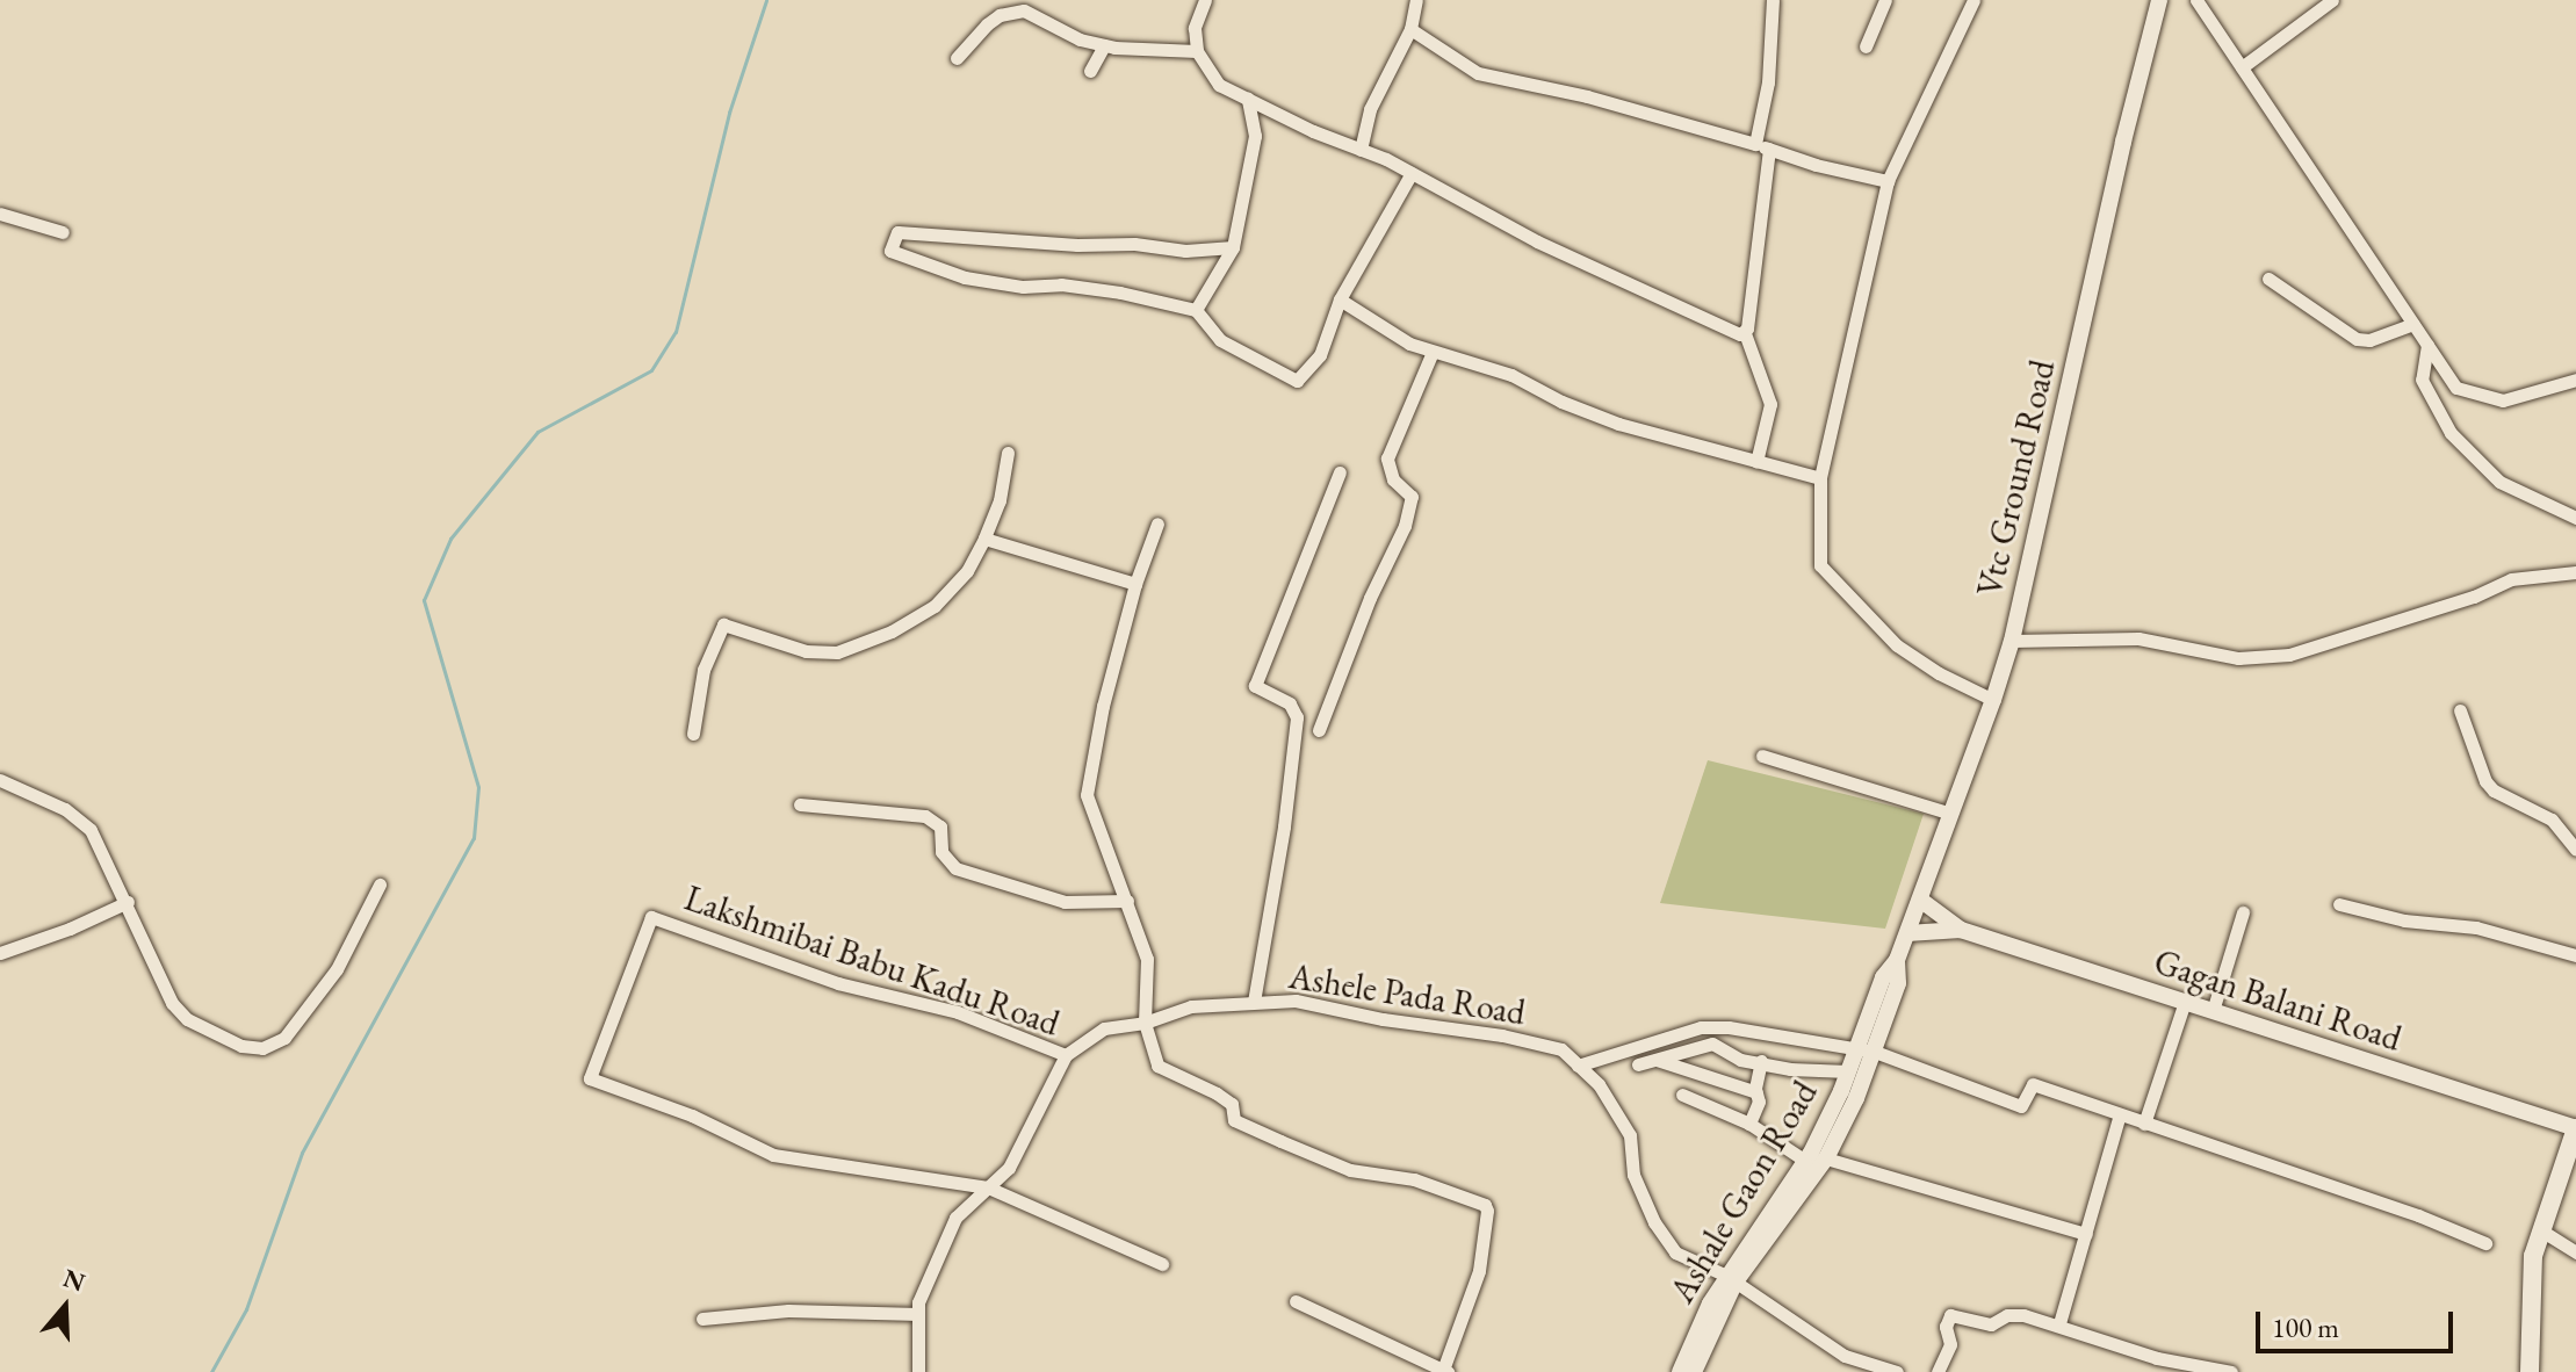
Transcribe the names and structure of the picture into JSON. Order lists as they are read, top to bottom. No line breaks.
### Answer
{"streets":{"street":["Vtc Ground Road","Lakshmibai Babu Kadu Road","Ashele Pada Road","Gagan Balani Road","Ashale Gaon Road"]},"crossings":[["Vtc Ground Road","Gagan Balani Road"],["Vtc Ground Road","Ashale Gaon Road"],["Lakshmibai Babu Kadu Road","Ashele Pada Road"],["Ashele Pada Road","Ashale Gaon Road"]],"scale_bar":"100 m","north":"top"}
